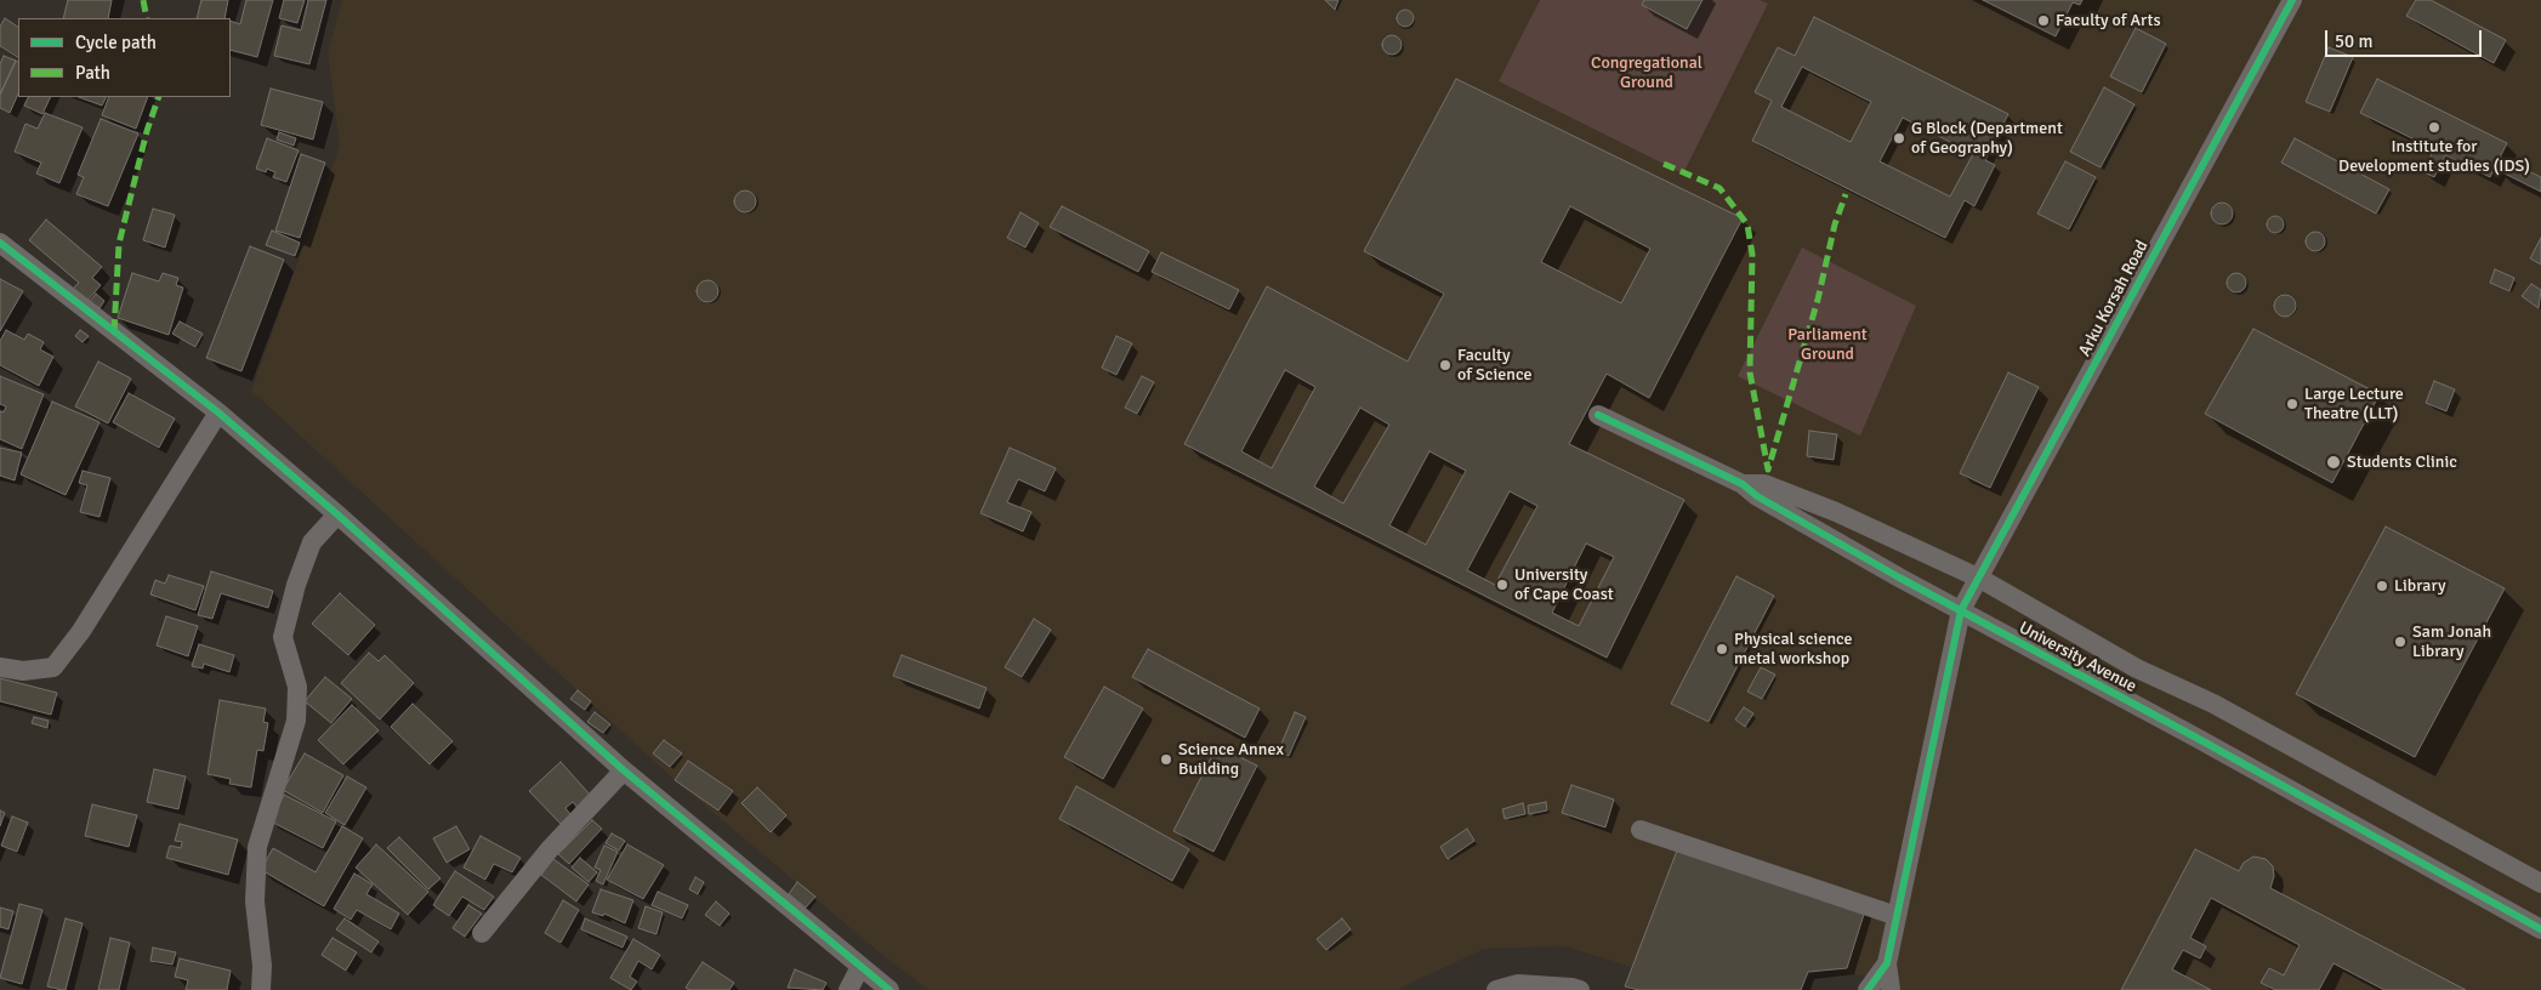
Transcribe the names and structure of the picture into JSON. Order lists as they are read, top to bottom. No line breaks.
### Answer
{"streets":{"street":["Arku Korsah Road","University Avenue"]},"crossings":[["Arku Korsah Road","University Avenue"]],"parks":["Congregational Ground","Parliament Ground"],"places":["Faculty of Arts","Institute for Development studies (IDS)","G Block (Department of Geography)","Faculty of Science","Large Lecture Theatre (LLT)","Students Clinic","University of Cape Coast","Library","Sam Jonah Library","Physical science metal workshop","Science Annex Building"],"legend":["Cycle path","Path"],"scale_bar":"50 m"}
